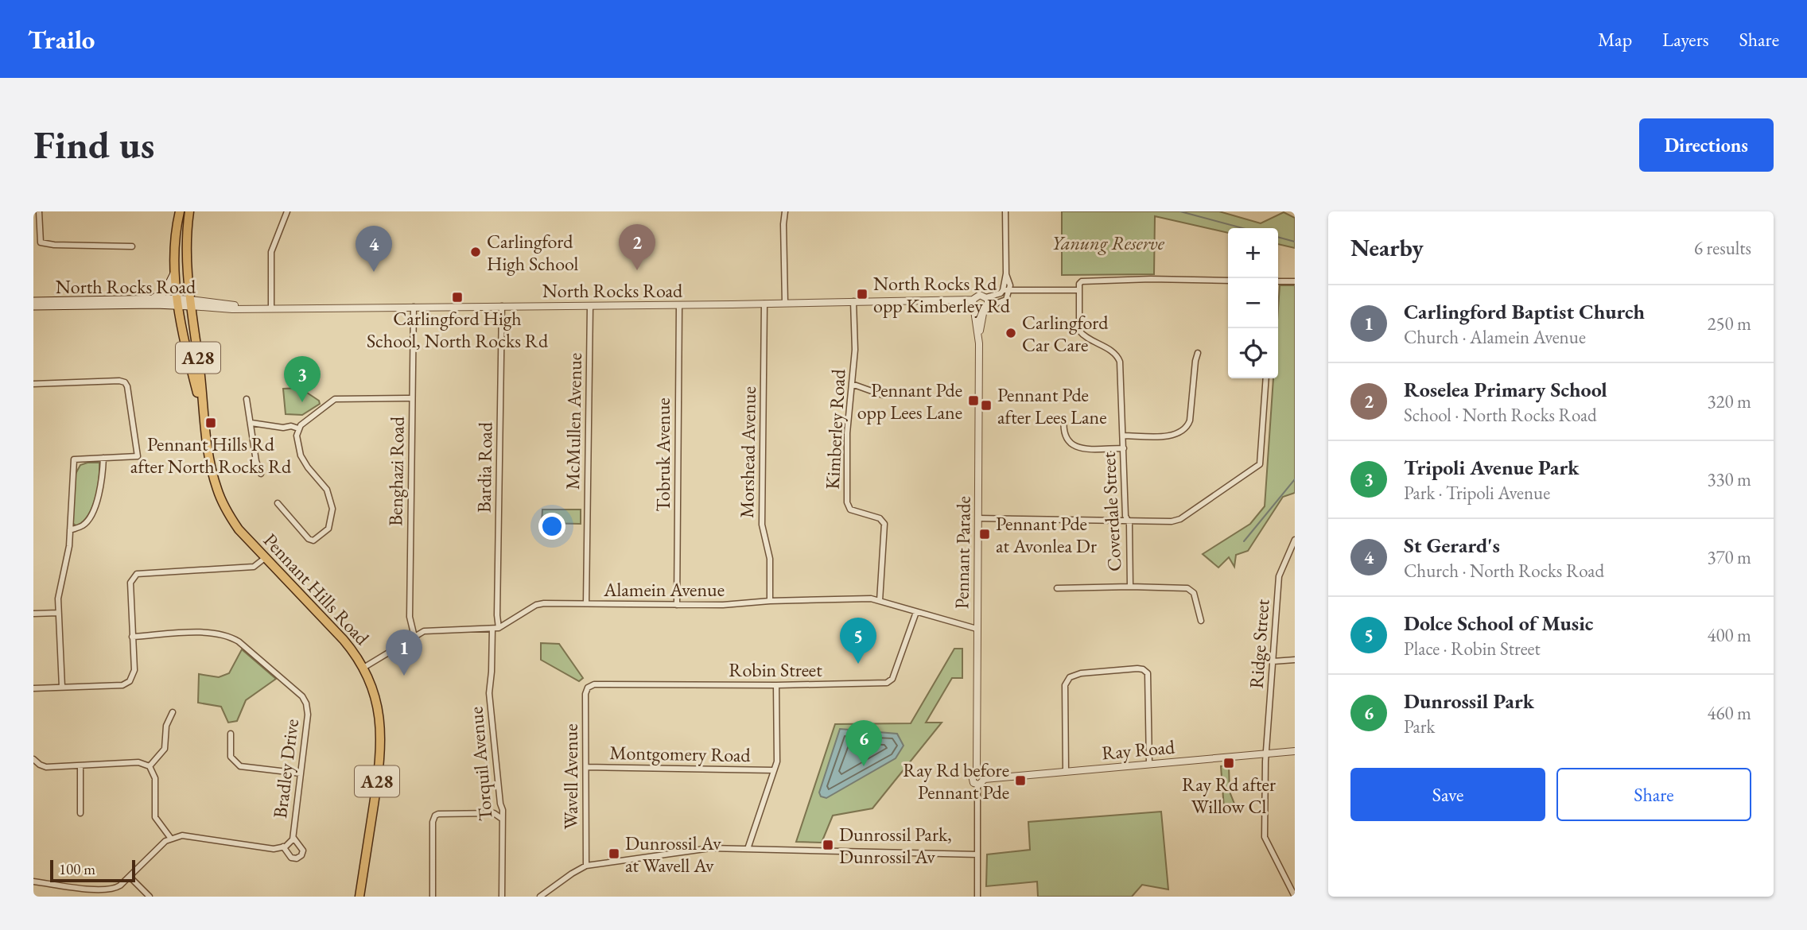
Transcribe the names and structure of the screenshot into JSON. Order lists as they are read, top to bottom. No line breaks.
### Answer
{"streets":{"highway":["A28","Pennant Hills Road"],"main road":["North Rocks Road"],"street":["McMullen Avenue","Kimberley Road","Morshead Avenue","Tobruk Avenue","Bardia Road","Benghazi Road","Coverdale Street","Pennant Parade","Alamein Avenue","Ridge Street","Robin Street","Ray Road","Montgomery Road","Torquil Avenue","Bradley Drive","Wavell Avenue"]},"crossings":[["North Rocks Road","McMullen Avenue"],["North Rocks Road","Kimberley Road"],["North Rocks Road","Morshead Avenue"],["North Rocks Road","Tobruk Avenue"],["North Rocks Road","Bardia Road"],["North Rocks Road","Benghazi Road"],["North Rocks Road","Pennant Parade"],["North Rocks Road","Pennant Hills Road"],["McMullen Avenue","Alamein Avenue"],["Kimberley Road","Alamein Avenue"],["Morshead Avenue","Alamein Avenue"],["Tobruk Avenue","Alamein Avenue"],["Bardia Road","Alamein Avenue"],["Benghazi Road","Alamein Avenue"],["Pennant Parade","Alamein Avenue"],["Pennant Parade","Ray Road"],["Pennant Hills Road","Alamein Avenue"],["Alamein Avenue","Robin Street"],["Alamein Avenue","Torquil Avenue"],["Ridge Street","Ray Road"],["Robin Street","Wavell Avenue"],["Montgomery Road","Wavell Avenue"]],"parks":["Yanung Reserve"],"places":{"other":["Carlingford High School","Carlingford Car Care"],"transit":["North Rocks Rd opp Kimberley Rd","Carlingford High School, North Rocks Rd","Pennant Pde opp Lees Lane","Pennant Pde after Lees Lane","Pennant Hills Rd after North Rocks Rd","Pennant Pde at Avonlea Dr","Ray Rd after Willow Cl","Ray Rd before Pennant Pde","Dunrossil Park, Dunrossil Av","Dunrossil Av at Wavell Av"]},"scale_bar":"100 m","page":{"header":"Trailo","nav":["Map","Layers","Share"],"buttons":["Directions",["Save","Share"]],"title":"Find us","heading":["Nearby","6 results"],"pins":["2","4","3","5","1","6"],"map_buttons":["+","−"],"list":[{"mark":"1","name":"Carlingford Baptist Church","note":"Church · Alamein Avenue","value":"250 m"},{"mark":"2","name":"Roselea Primary School","note":"School · North Rocks Road","value":"320 m"},{"mark":"3","name":"Tripoli Avenue Park","note":"Park · Tripoli Avenue","value":"330 m"},{"mark":"4","name":"St Gerard's","note":"Church · North Rocks Road","value":"370 m"},{"mark":"5","name":"Dolce School of Music","note":"Place · Robin Street","value":"400 m"},{"mark":"6","name":"Dunrossil Park","note":"Park","value":"460 m"}],"scale":"100 m"}}
